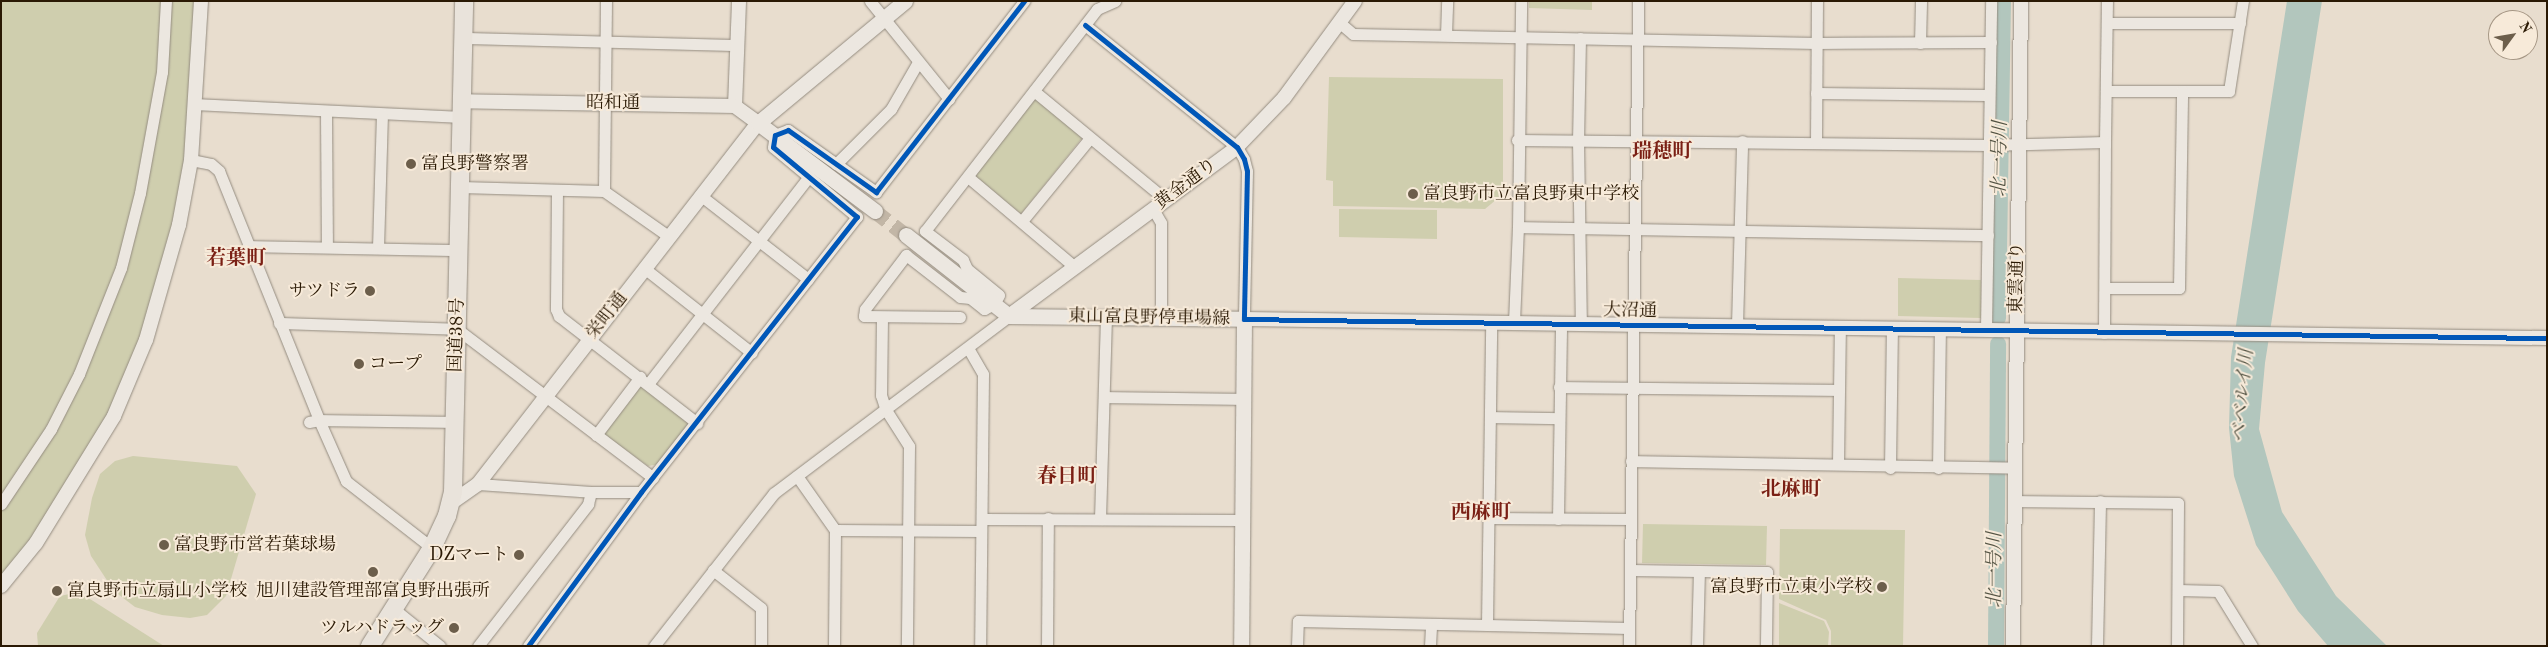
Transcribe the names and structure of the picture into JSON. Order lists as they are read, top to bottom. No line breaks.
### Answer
{"streets":{"highway":["国道38号"],"main road":["東山富良野停車場線"],"street":["昭和通","黄金通り","東雲通り","大沼通","栄町通"]},"crossings":[["昭和通","国道38号"],["黄金通り","東山富良野停車場線"],["東雲通り","大沼通"],["大沼通","東山富良野停車場線"],["栄町通","国道38号"]],"districts":["瑞穂町","若葉町","春日町","北麻町","西麻町"],"water":["北一号川","ベベルイ川"],"places":["富良野警察署","富良野市立富良野東中学校","サツドラ","コープ","富良野市営若葉球場","DZマート","旭川建設管理部富良野出張所","富良野市立東小学校","富良野市立扇山小学校","ツルハドラッグ"],"north":"top right"}
